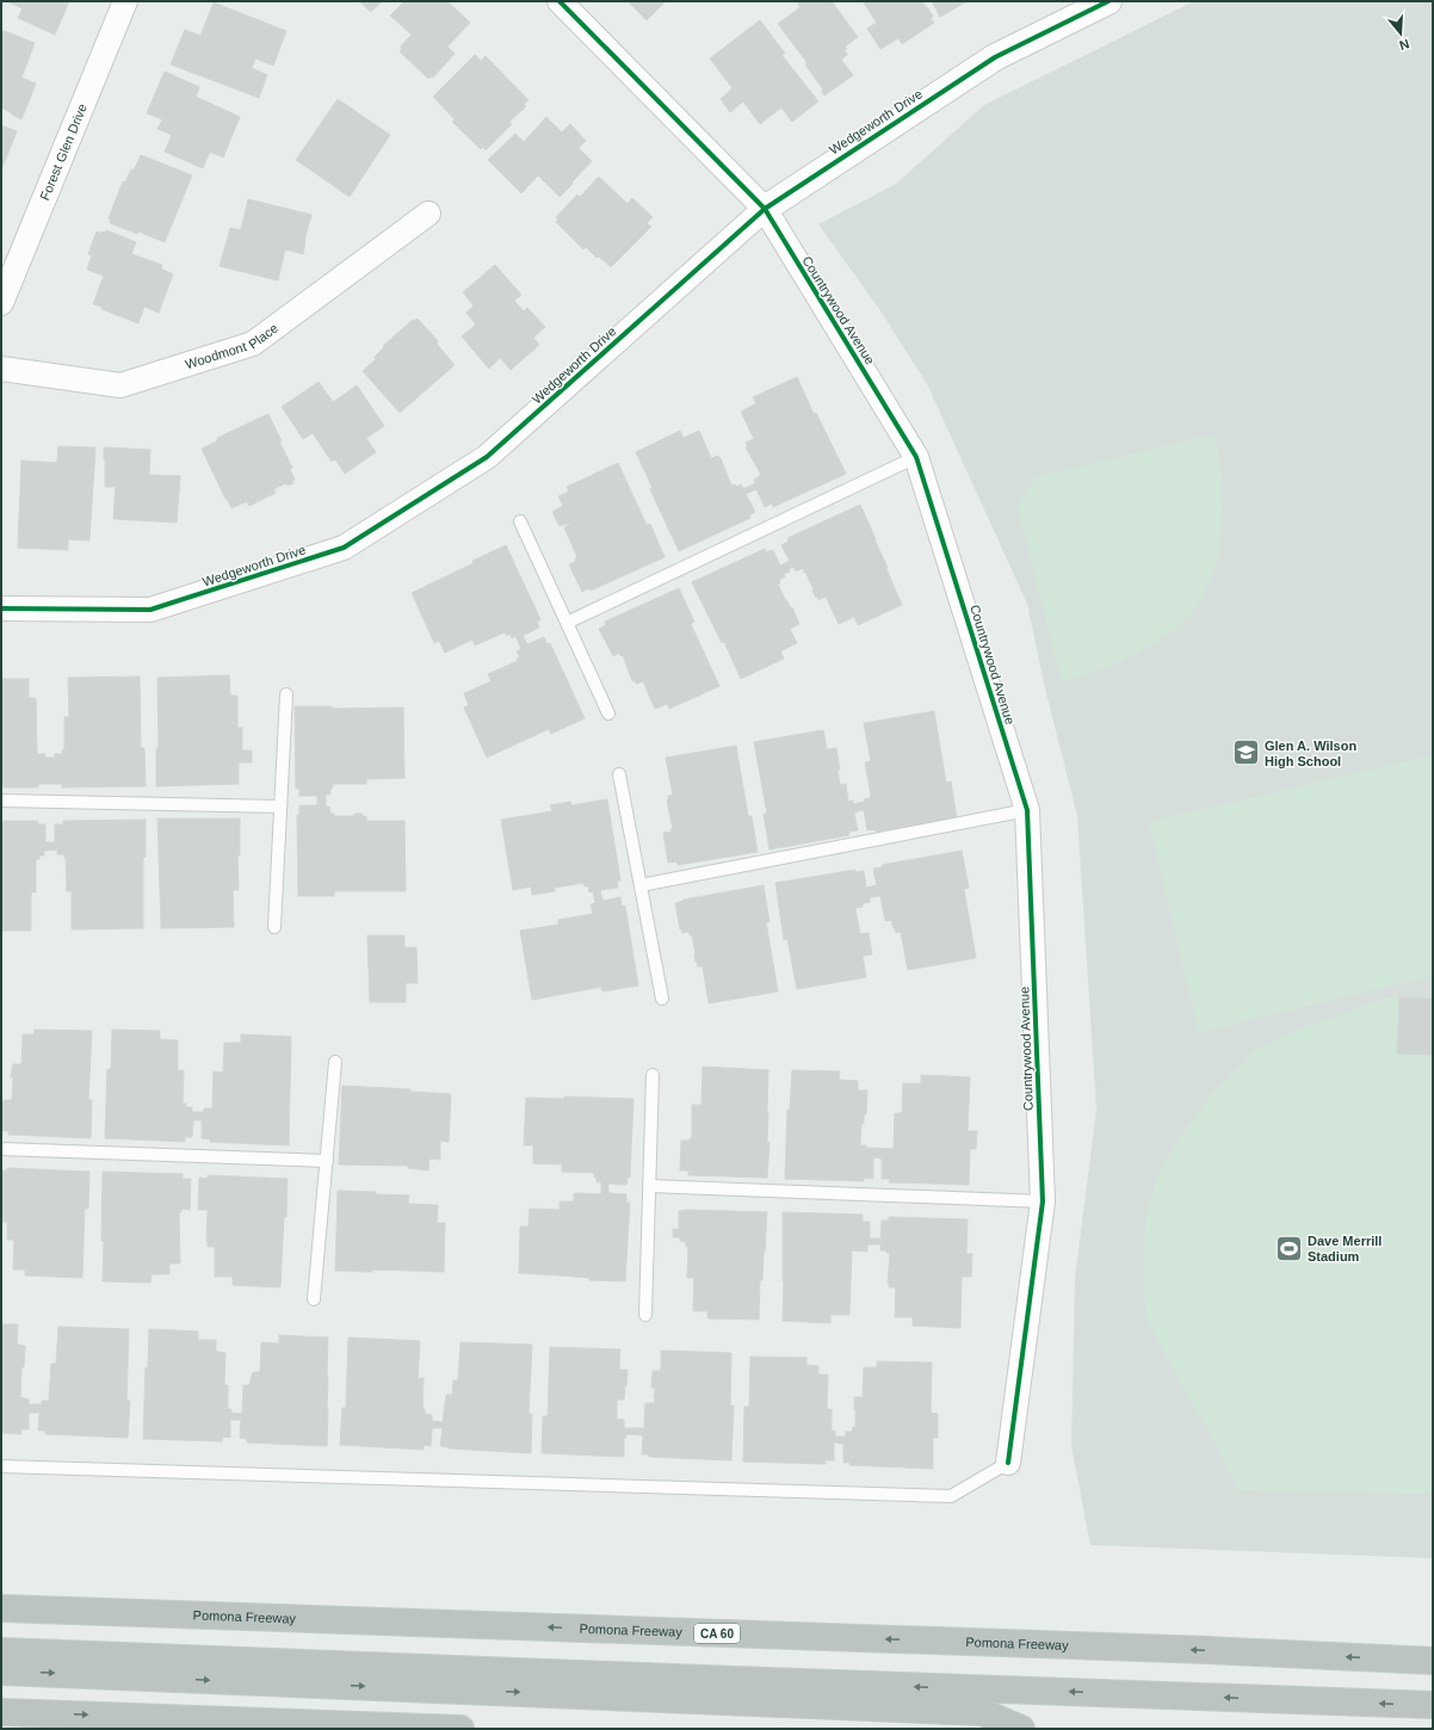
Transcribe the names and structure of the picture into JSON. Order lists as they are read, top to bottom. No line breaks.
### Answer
{"streets":{"highway":["Pomona Freeway","CA 60"],"street":["Wedgeworth Drive","Forest Glen Drive","Countrywood Avenue","Woodmont Place"]},"crossings":[["Wedgeworth Drive","Countrywood Avenue"]],"places":{"school or university":["Glen A. Wilson High School"],"sports":["Dave Merrill Stadium"]},"north":"bottom"}
